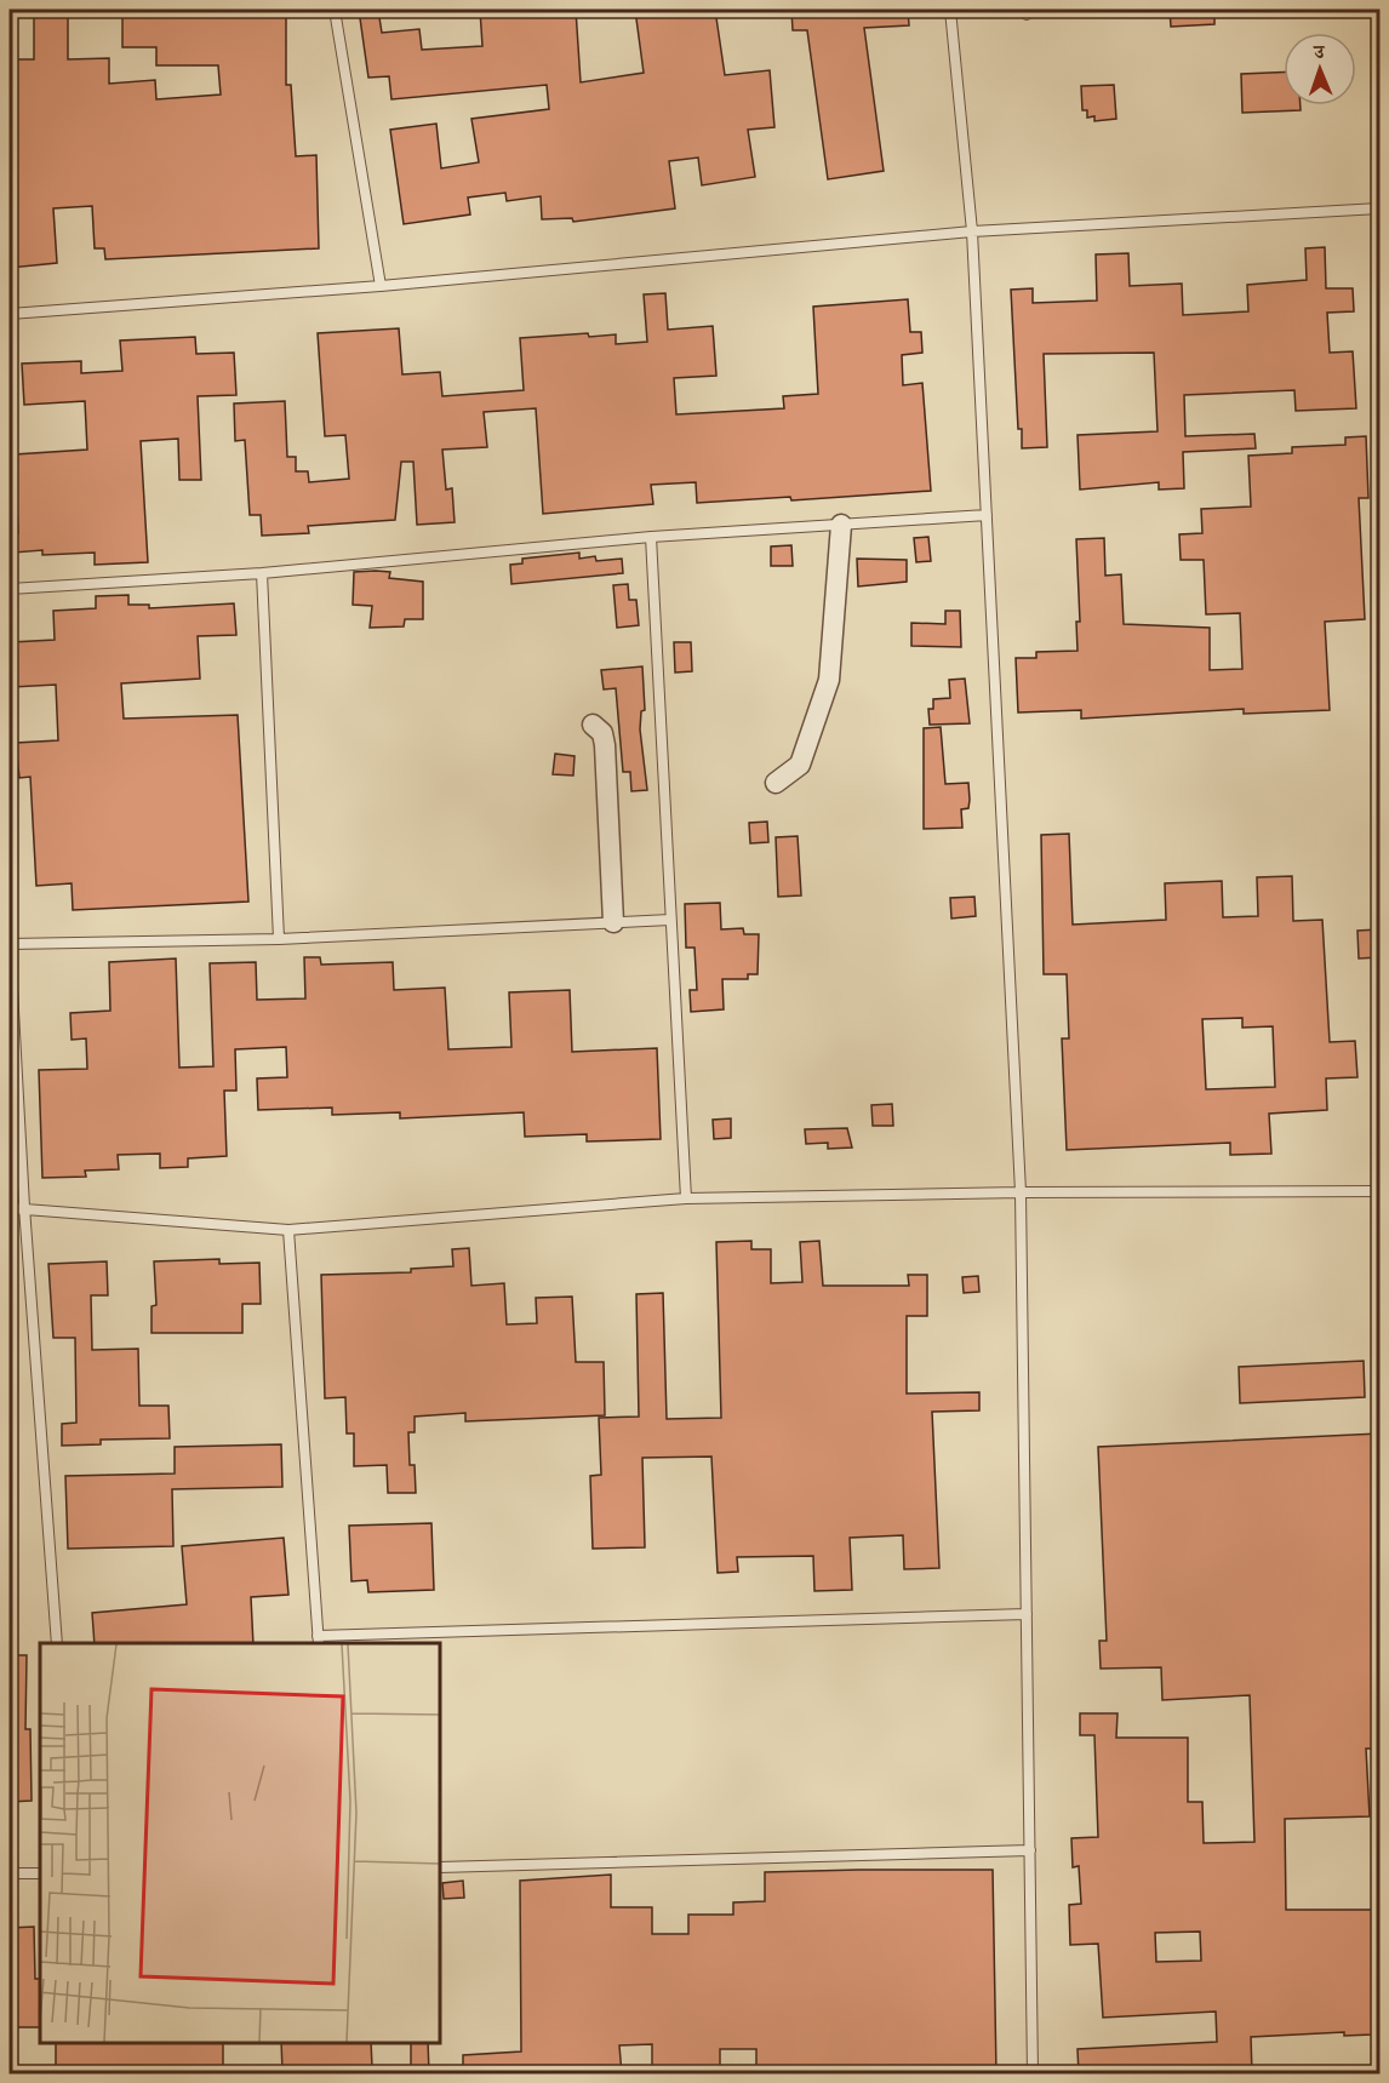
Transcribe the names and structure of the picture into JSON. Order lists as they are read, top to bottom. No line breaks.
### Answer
{"north":"top"}
